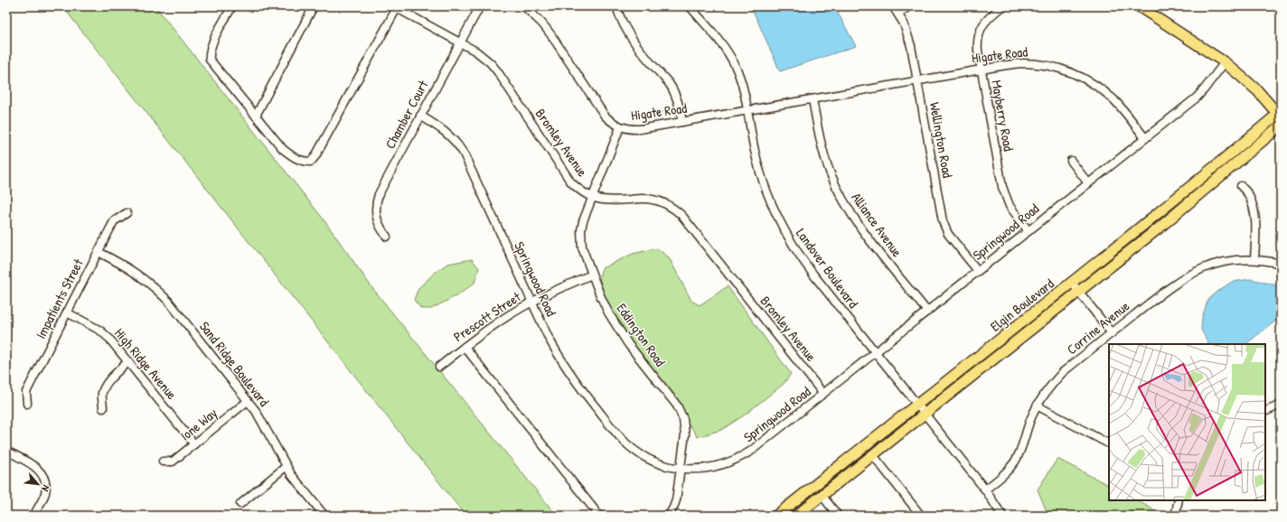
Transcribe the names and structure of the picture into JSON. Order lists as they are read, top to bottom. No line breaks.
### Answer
{"streets":{"main road":["Elgin Boulevard"],"street":["Higate Road","Chamber Court","Mayberry Road","Wellington Road","Bromley Avenue","Alliance Avenue","Springwood Road","Landover Boulevard","Impatients Street","Prescott Street","Corrine Avenue","Eddington Road","High Ridge Avenue","Sand Ridge Boulevard","Ione Way"]},"crossings":[["Higate Road","Mayberry Road"],["Higate Road","Wellington Road"],["Higate Road","Alliance Avenue"],["Higate Road","Springwood Road"],["Higate Road","Landover Boulevard"],["Higate Road","Eddington Road"],["Chamber Court","Bromley Avenue"],["Chamber Court","Springwood Road"],["Mayberry Road","Springwood Road"],["Wellington Road","Springwood Road"],["Bromley Avenue","Springwood Road"],["Bromley Avenue","Eddington Road"],["Alliance Avenue","Springwood Road"],["Springwood Road","Landover Boulevard"],["Springwood Road","Prescott Street"],["Springwood Road","Eddington Road"],["Landover Boulevard","Elgin Boulevard"],["Landover Boulevard","Corrine Avenue"],["Impatients Street","High Ridge Avenue"],["Impatients Street","Sand Ridge Boulevard"],["Prescott Street","Eddington Road"],["High Ridge Avenue","Ione Way"],["Sand Ridge Boulevard","Ione Way"]],"north":"bottom right"}
